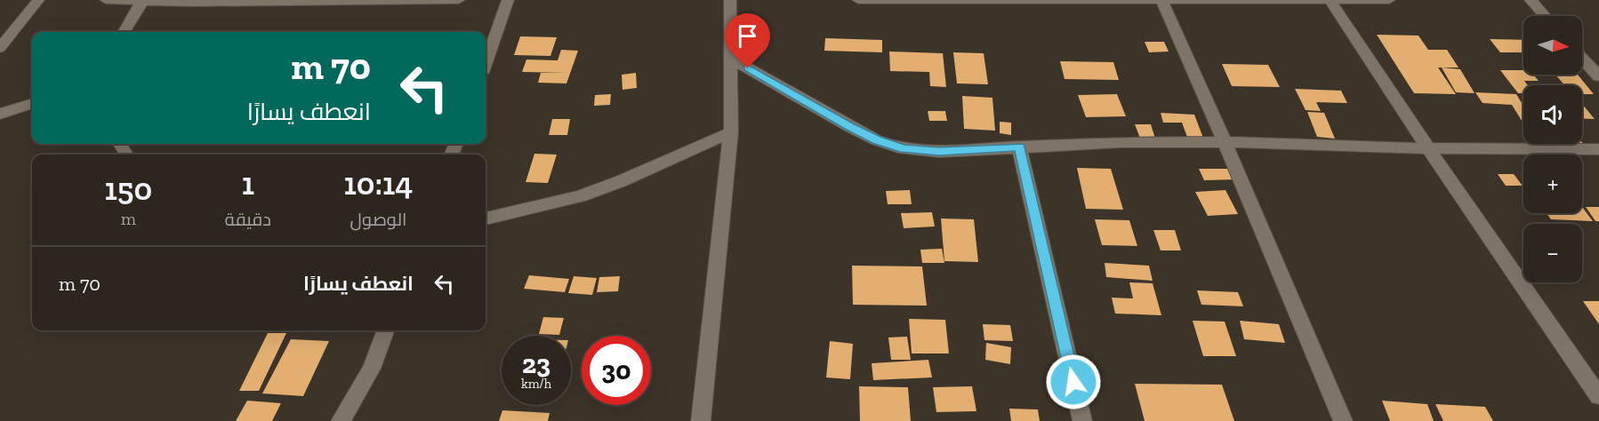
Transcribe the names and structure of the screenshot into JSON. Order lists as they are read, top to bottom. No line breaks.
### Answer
{"north":"right","page":{"map_buttons":["+","−"],"turn":["70 m","انعطف يسارًا"],"eta":["10:14","الوصول","1","دقيقة","150","m"],"list":[{"name":"انعطف يسارًا","value":"70 m"}],"speed":"23 km/h","limit":"30"}}
